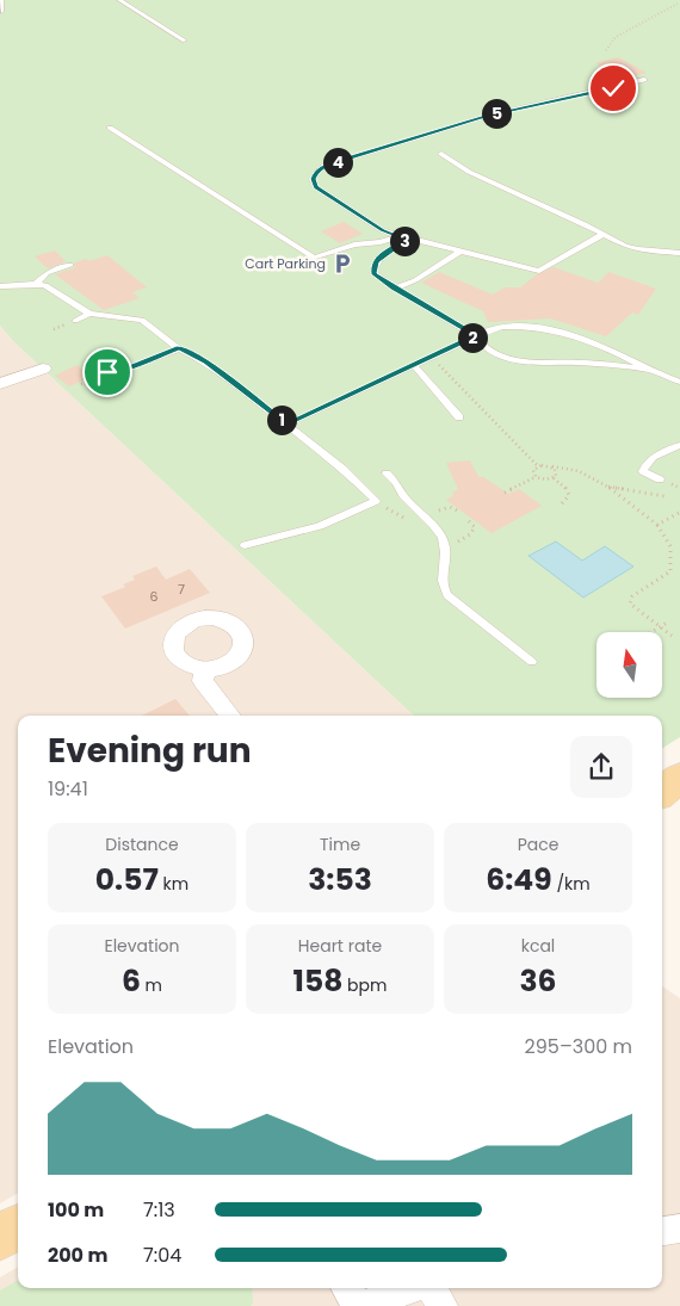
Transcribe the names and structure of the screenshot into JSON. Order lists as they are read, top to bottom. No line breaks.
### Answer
{"places":{"parking":["Cart Parking"]},"house_numbers":["7","6"],"north":"top","page":{"pins":["5","4","3","2","1"],"heading":["Evening run","19:41"],"stats":[["Distance","0.57 km"],["Time","3:53"],["Pace","6:49 /km"],["Elevation","6 m"],["Heart rate","158 bpm"],["kcal","36"]],"chart":["Elevation","295–300 m"],"list":[{"name":"100 m","note":"7:13"},{"name":"200 m","note":"7:04"}]}}
